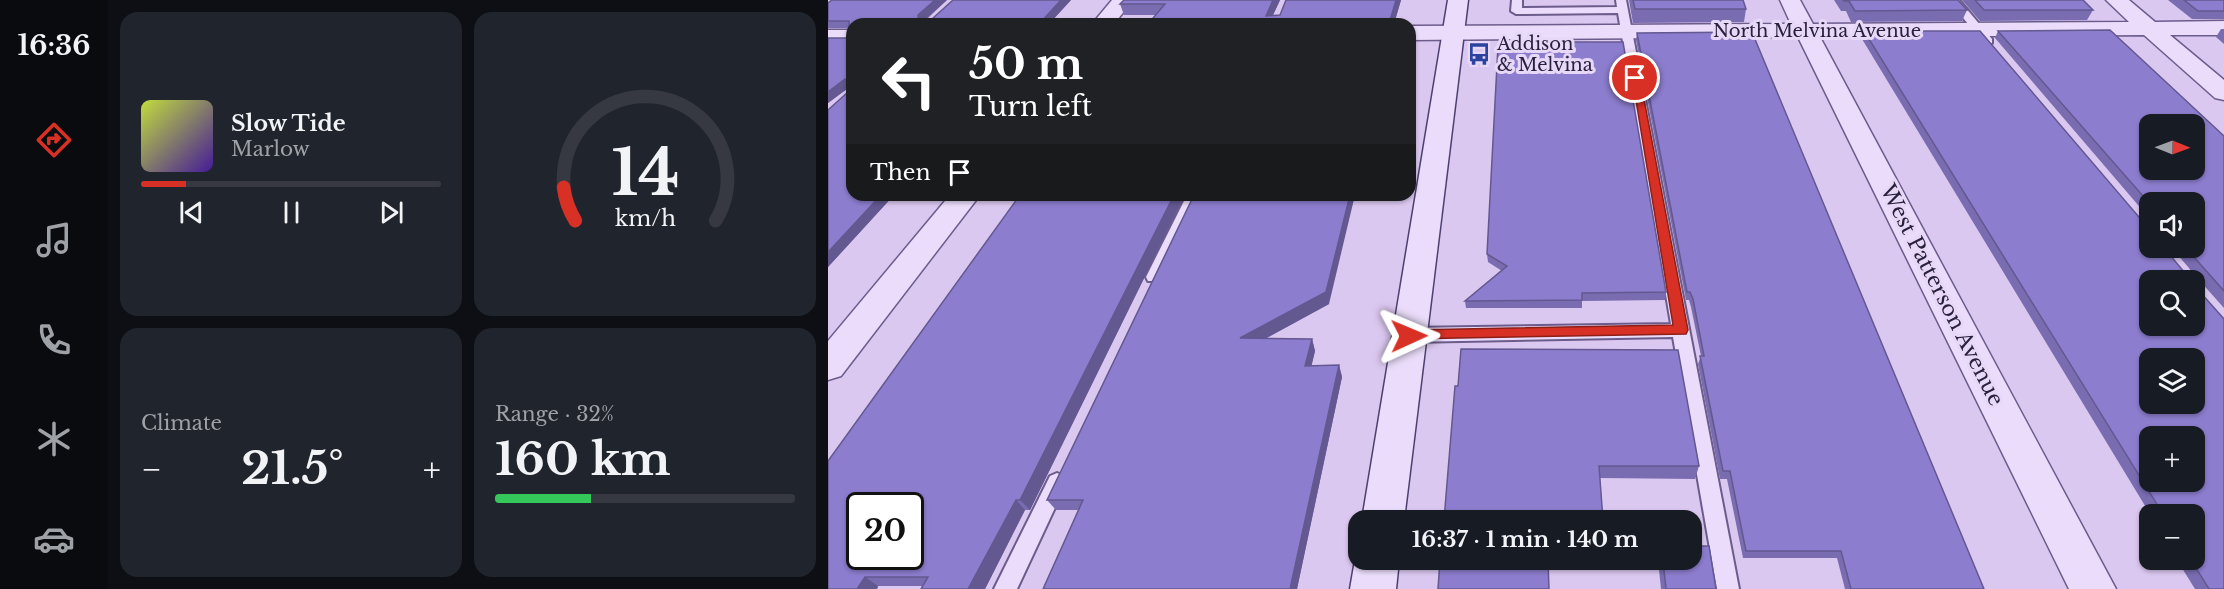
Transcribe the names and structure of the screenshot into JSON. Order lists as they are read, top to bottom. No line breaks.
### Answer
{"streets":{"street":["North Melvina Avenue","West Patterson Avenue"]},"crossings":[["North Melvina Avenue","West Patterson Avenue"]],"places":{"bus stop":["Addison & Melvina"]},"north":"right","page":{"tabs":"16:36","turn":["50 m","Turn left"],"song":["Slow Tide","Marlow"],"map_buttons":["+","−"],"then":"Then","tile":["Climate",["Range · 32%","160 km"]],"heat":["−","21.5°","+"],"limit":"20","trip":"16:37 · 1 min · 140 m","gauge":["14","km/h"]}}
